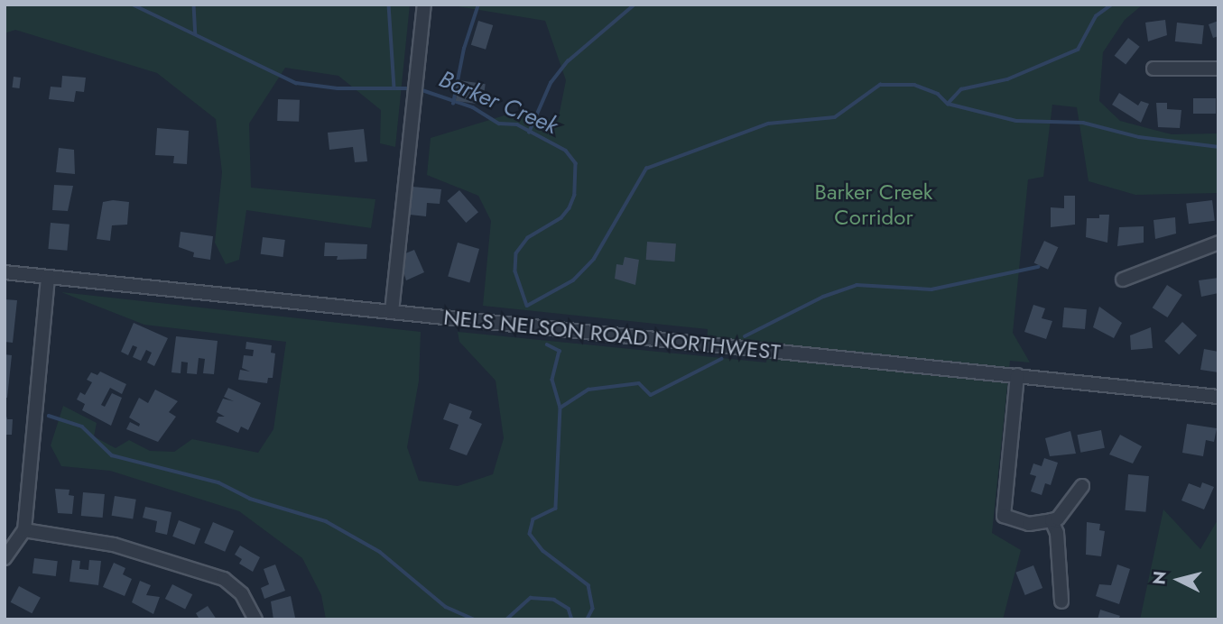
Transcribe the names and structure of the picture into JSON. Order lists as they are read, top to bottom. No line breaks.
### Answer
{"streets":{"street":["NELS NELSON ROAD NORTHWEST"]},"water":["Barker Creek"],"parks":["Barker Creek Corridor"],"north":"left"}
